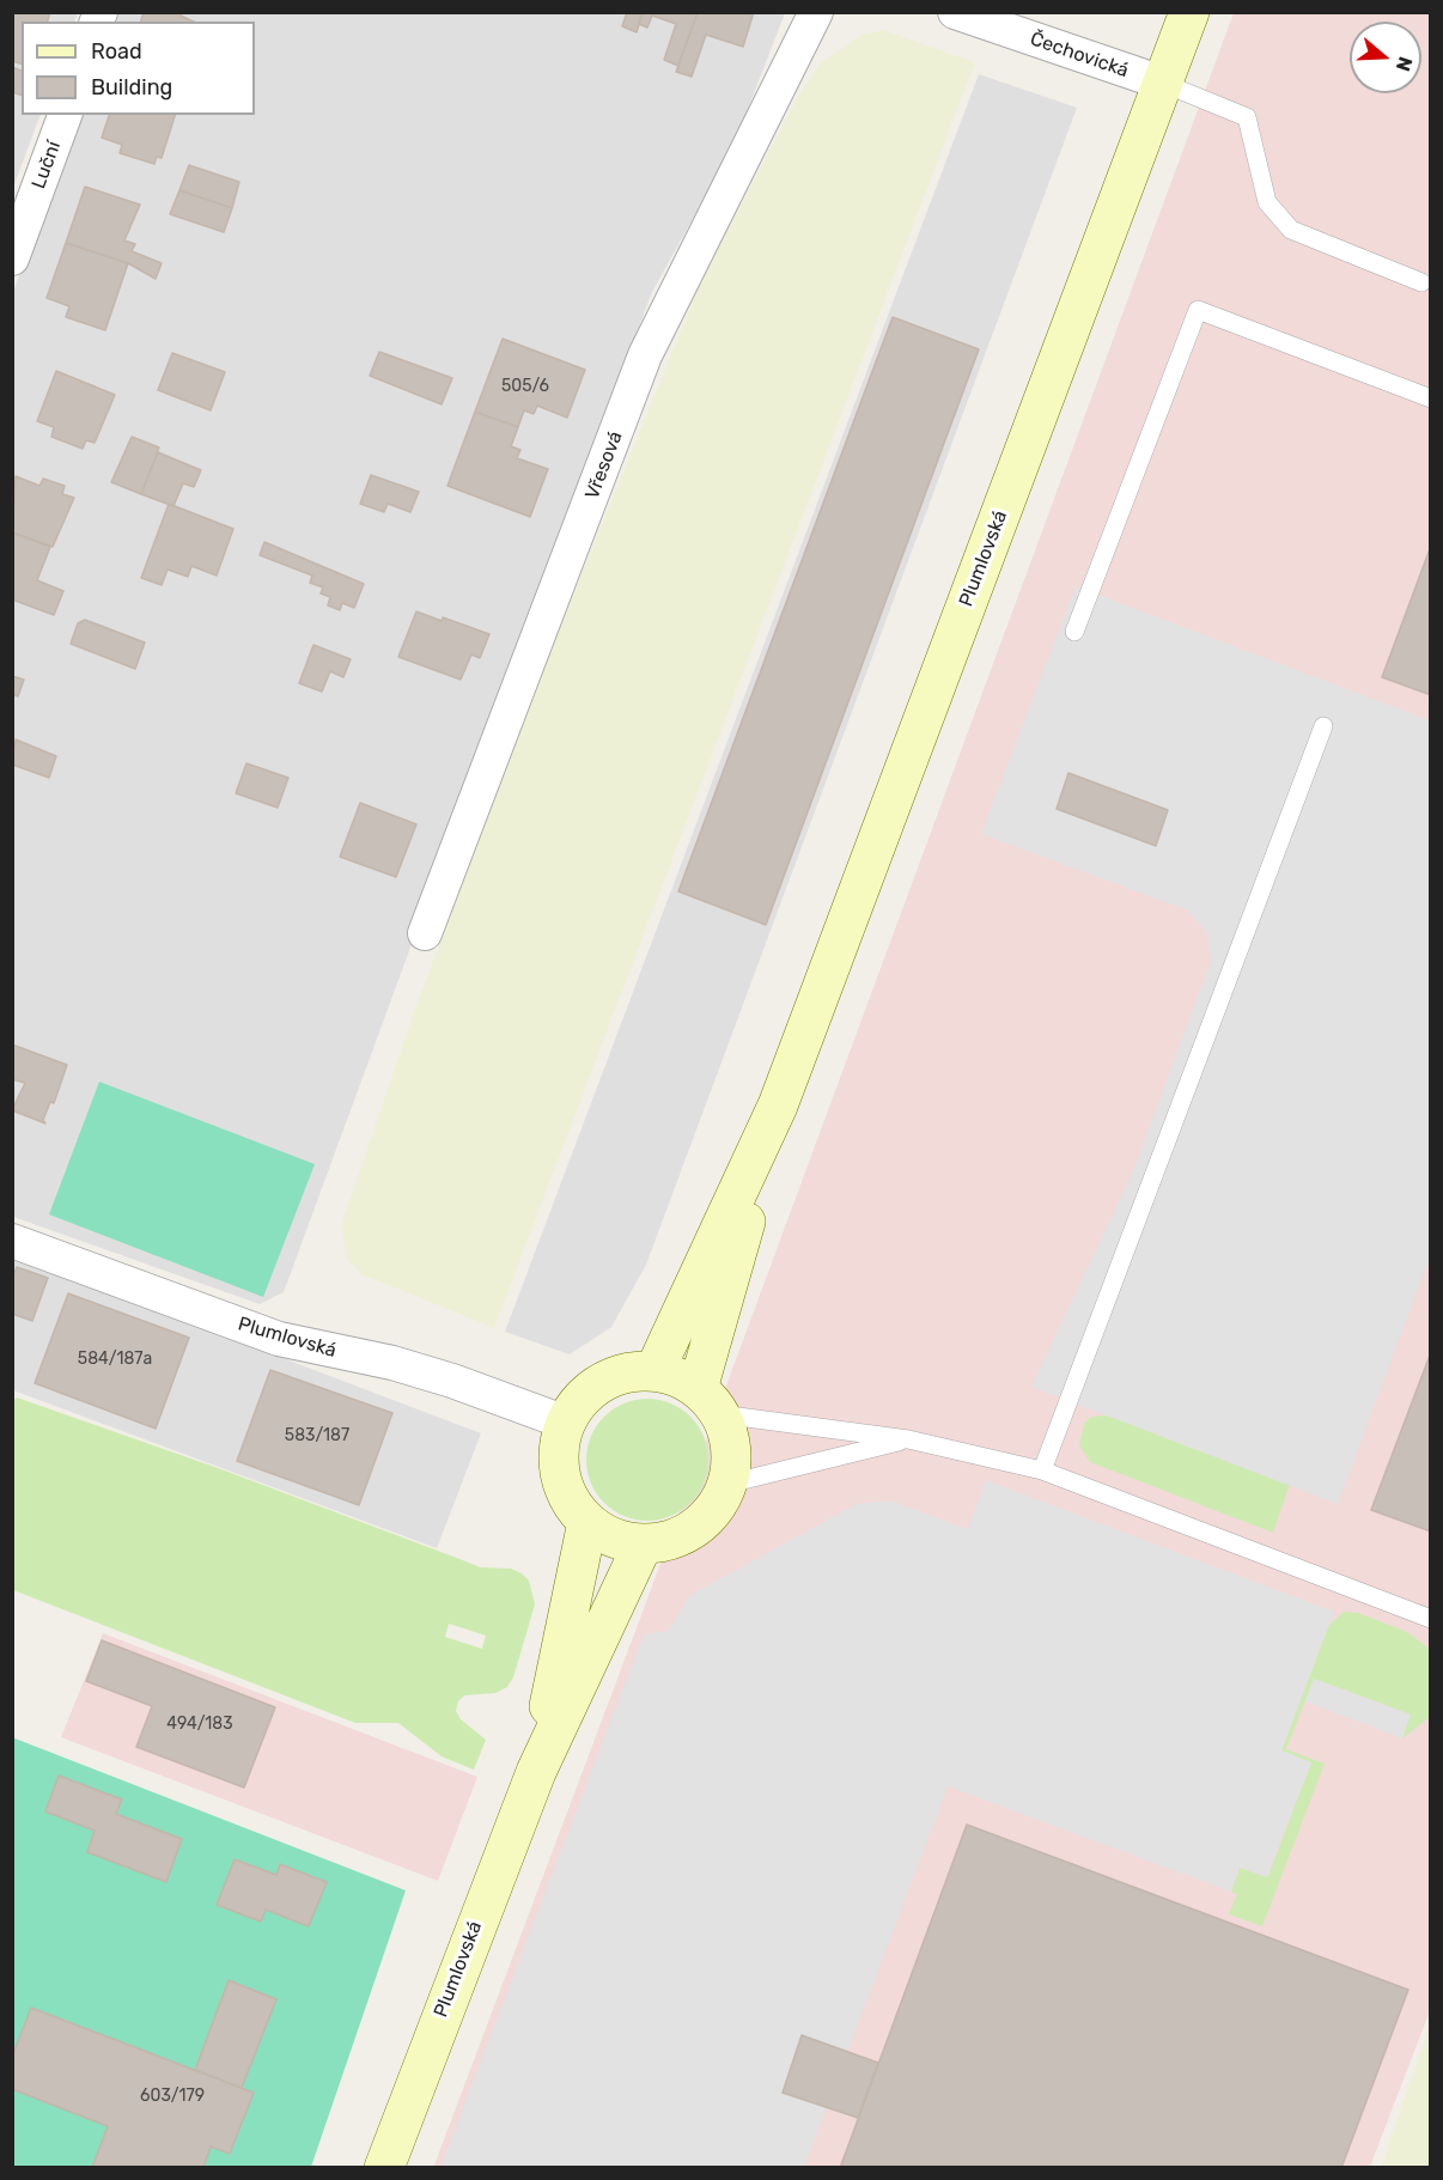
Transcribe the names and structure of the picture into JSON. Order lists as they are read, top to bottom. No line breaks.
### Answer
{"streets":{"main road":["Plumlovská"],"street":["Čechovická","Luční","Vřesová"]},"crossings":[["Čechovická","Plumlovská"]],"house_numbers":["505/6","584/187a","583/187","494/183","603/179"],"legend":["Road","Building"],"north":"right"}
